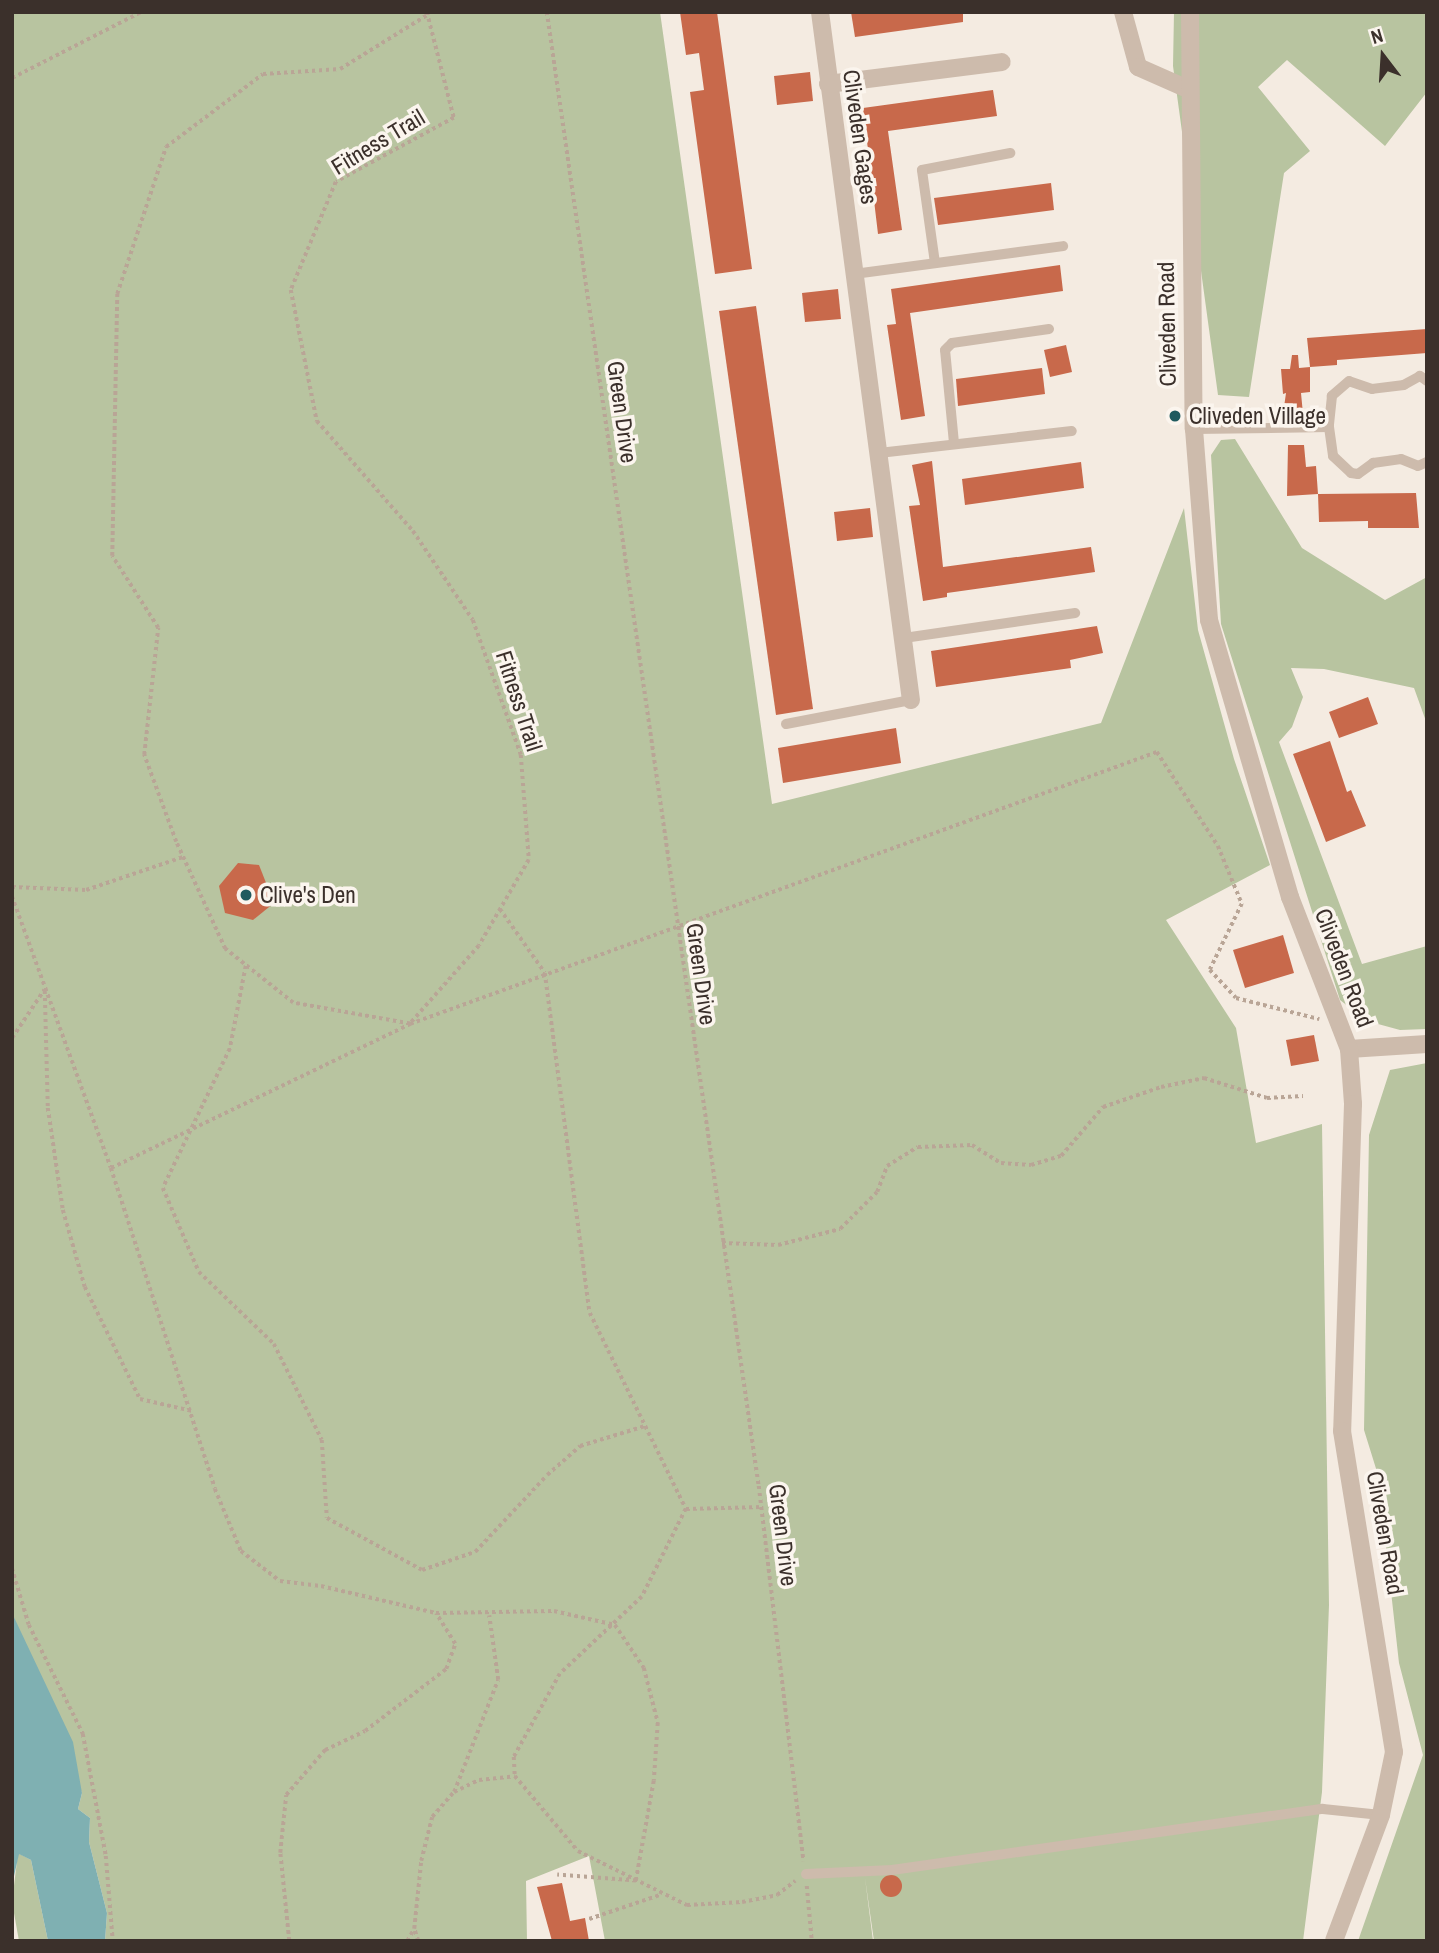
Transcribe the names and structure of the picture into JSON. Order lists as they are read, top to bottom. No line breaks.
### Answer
{"streets":{"street":["Cliveden Gages","Cliveden Road"],"path":["Fitness Trail","Green Drive"]},"places":["Cliveden Village","Clive's Den"],"north":"top"}
